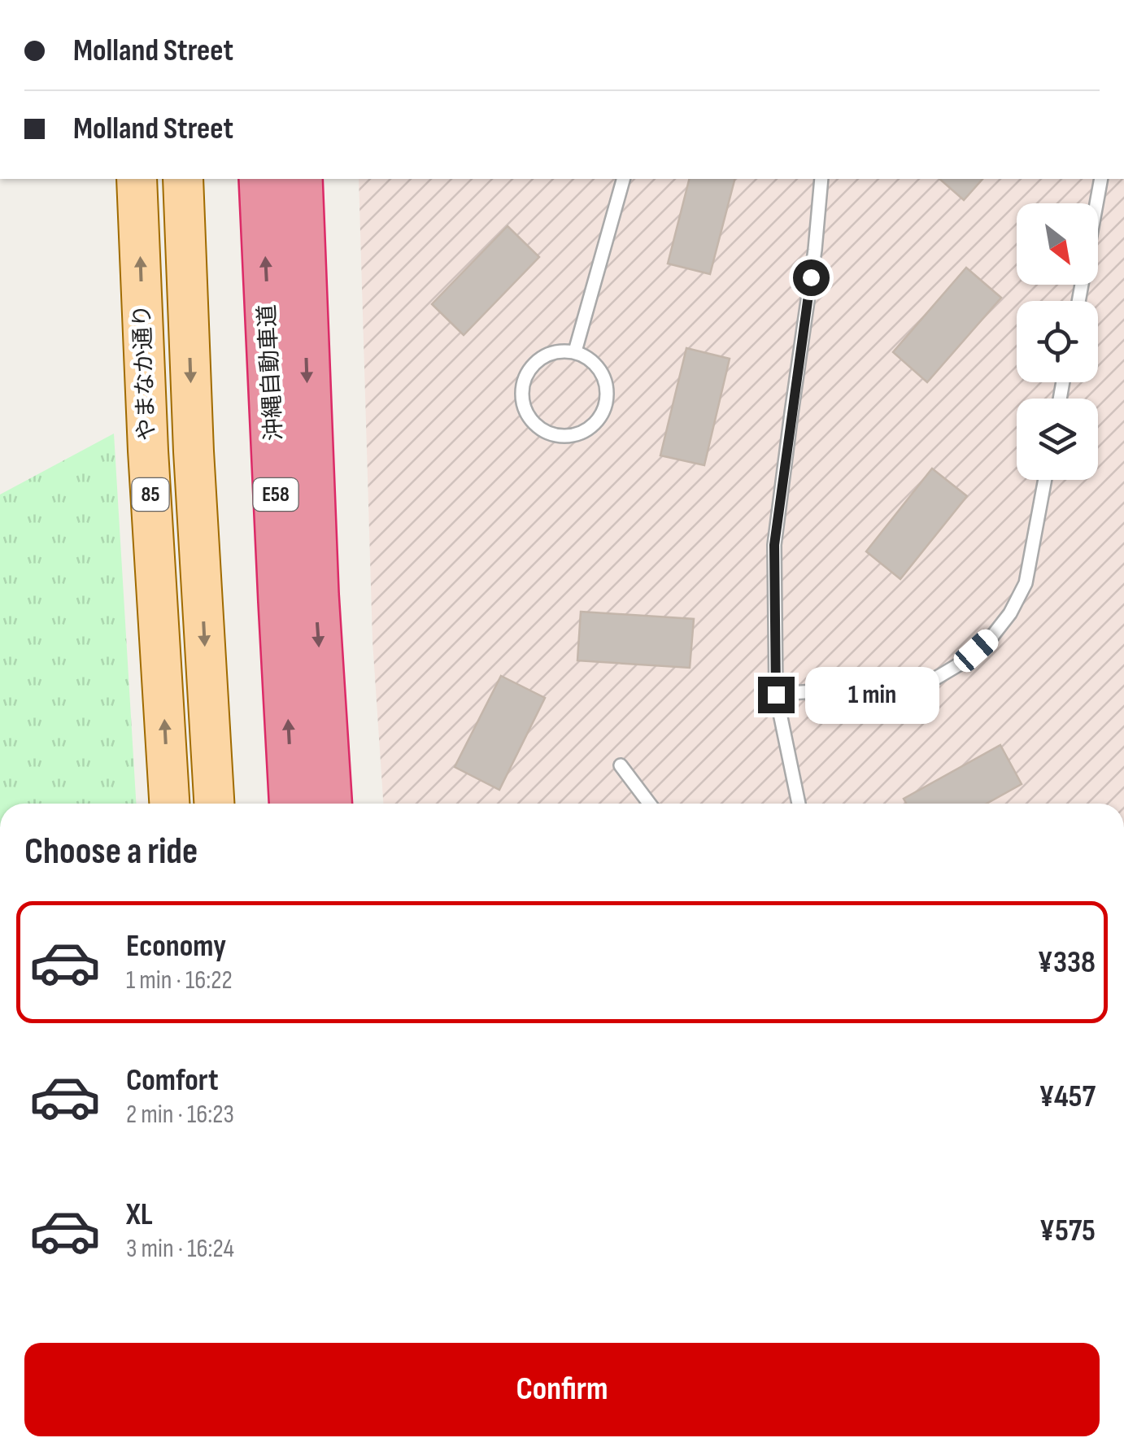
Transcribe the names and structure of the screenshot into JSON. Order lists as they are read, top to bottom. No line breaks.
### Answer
{"streets":{"highway":["沖縄自動車道","E58"],"main road":["やまなか通り","85"]},"north":"bottom right","page":{"banner":["Molland Street","Molland Street"],"bubble":"1 min","heading":"Choose a ride","list":[{"name":"Economy","note":"1 min · 16:22","value":"¥338"},{"name":"Comfort","note":"2 min · 16:23","value":"¥457"},{"name":"XL","note":"3 min · 16:24","value":"¥575"}],"buttons":"Confirm"}}
